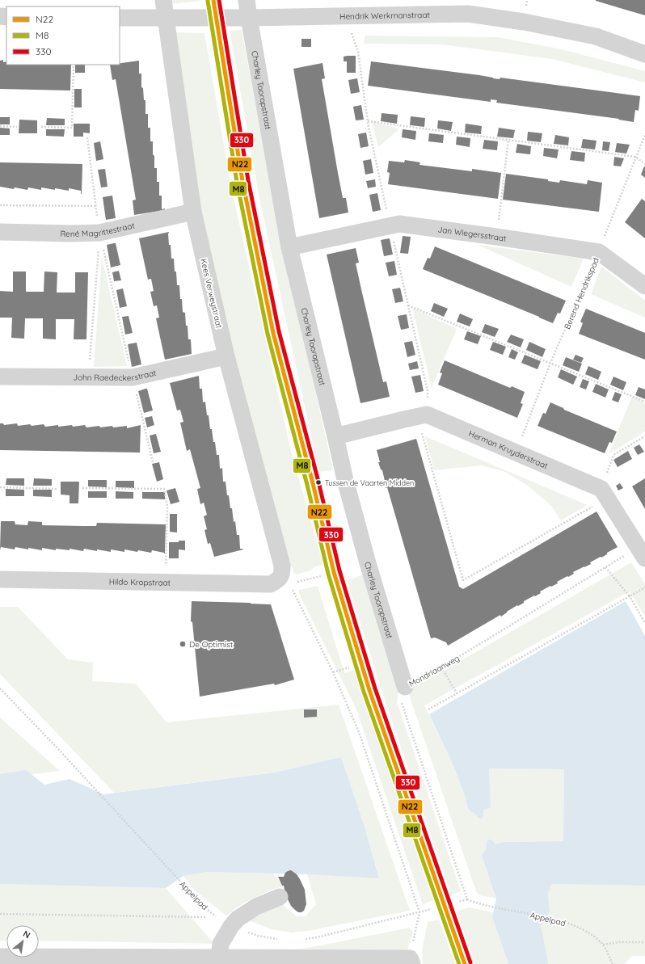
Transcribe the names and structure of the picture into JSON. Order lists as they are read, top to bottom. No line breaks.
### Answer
{"streets":{"street":["Hendrik Werkmanstraat","Charley Tooropstraat","René Magrittestraat","Jan Wiegersstraat","Kees Verweystraat","John Raedeckerstraat","Herman Kruyderstraat","Hildo Kropstraat"],"path":["Berend Hendrikspad","Mondriaanweg","Appelpad"]},"crossings":[["Hendrik Werkmanstraat","Charley Tooropstraat"],["Hendrik Werkmanstraat","Kees Verweystraat"],["Charley Tooropstraat","Jan Wiegersstraat"],["Charley Tooropstraat","Mondriaanweg"],["René Magrittestraat","Kees Verweystraat"],["Jan Wiegersstraat","Berend Hendrikspad"],["Kees Verweystraat","John Raedeckerstraat"],["Kees Verweystraat","Hildo Kropstraat"],["Berend Hendrikspad","Herman Kruyderstraat"],["Mondriaanweg","Appelpad"]],"places":["Tussen de Vaarten Midden","De Optimist"],"lines":["transit line N22","transit line 330","transit line M8"],"legend":["N22","M8","330"],"north":"top right"}
